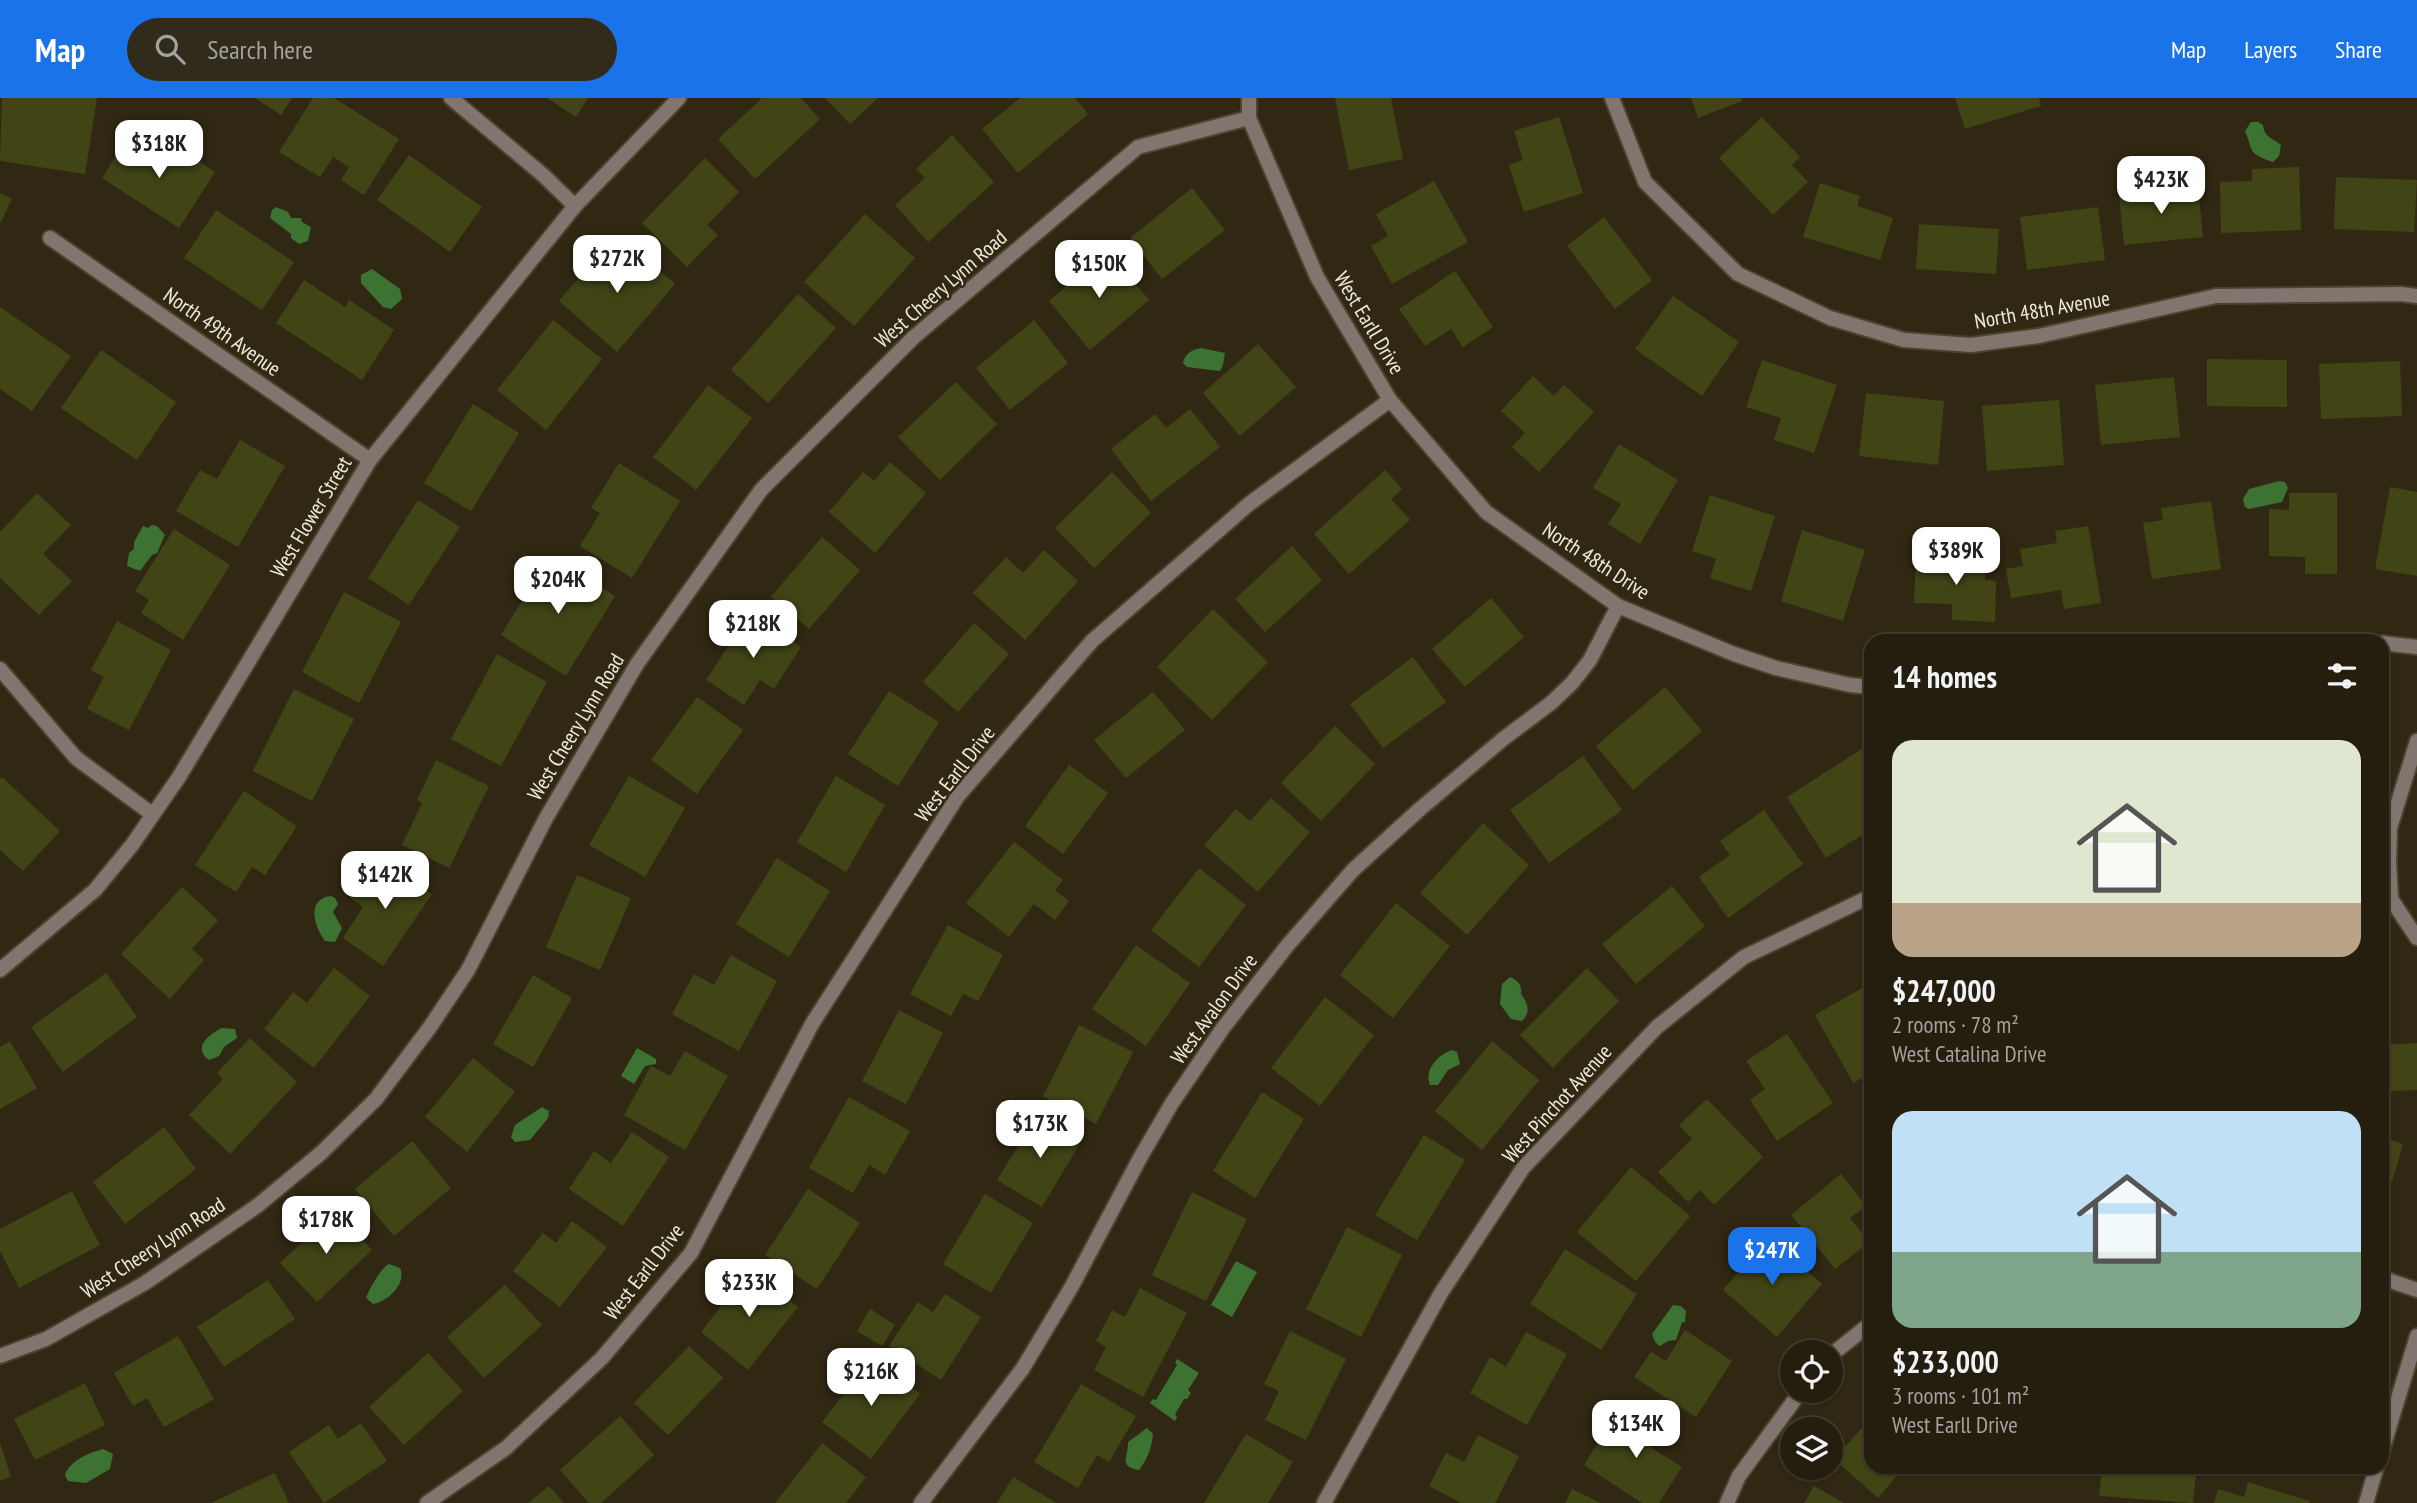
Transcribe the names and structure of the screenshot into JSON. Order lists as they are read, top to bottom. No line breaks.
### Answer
{"streets":{"street":["West Cheery Lynn Road","North 48th Avenue","West Earll Drive","North 49th Avenue","West Flower Street","North 48th Drive","West Avalon Drive","West Pinchot Avenue"]},"crossings":[["West Cheery Lynn Road","West Earll Drive"],["West Earll Drive","North 48th Drive"],["North 49th Avenue","West Flower Street"],["North 48th Drive","West Avalon Drive"]],"page":{"header":"Map","search":"Search here","nav":["Map","Layers","Share"],"price":["$318K","$423K","$272K","$150K","$389K","$204K","$218K","$142K","$173K","$178K","$247K","$233K","$216K","$134K"],"heading":"14 homes","list":[{"name":"$247,000","note":"2 rooms · 78 m² · West Catalina Drive"},{"name":"$233,000","note":"3 rooms · 101 m² · West Earll Drive"}]}}
